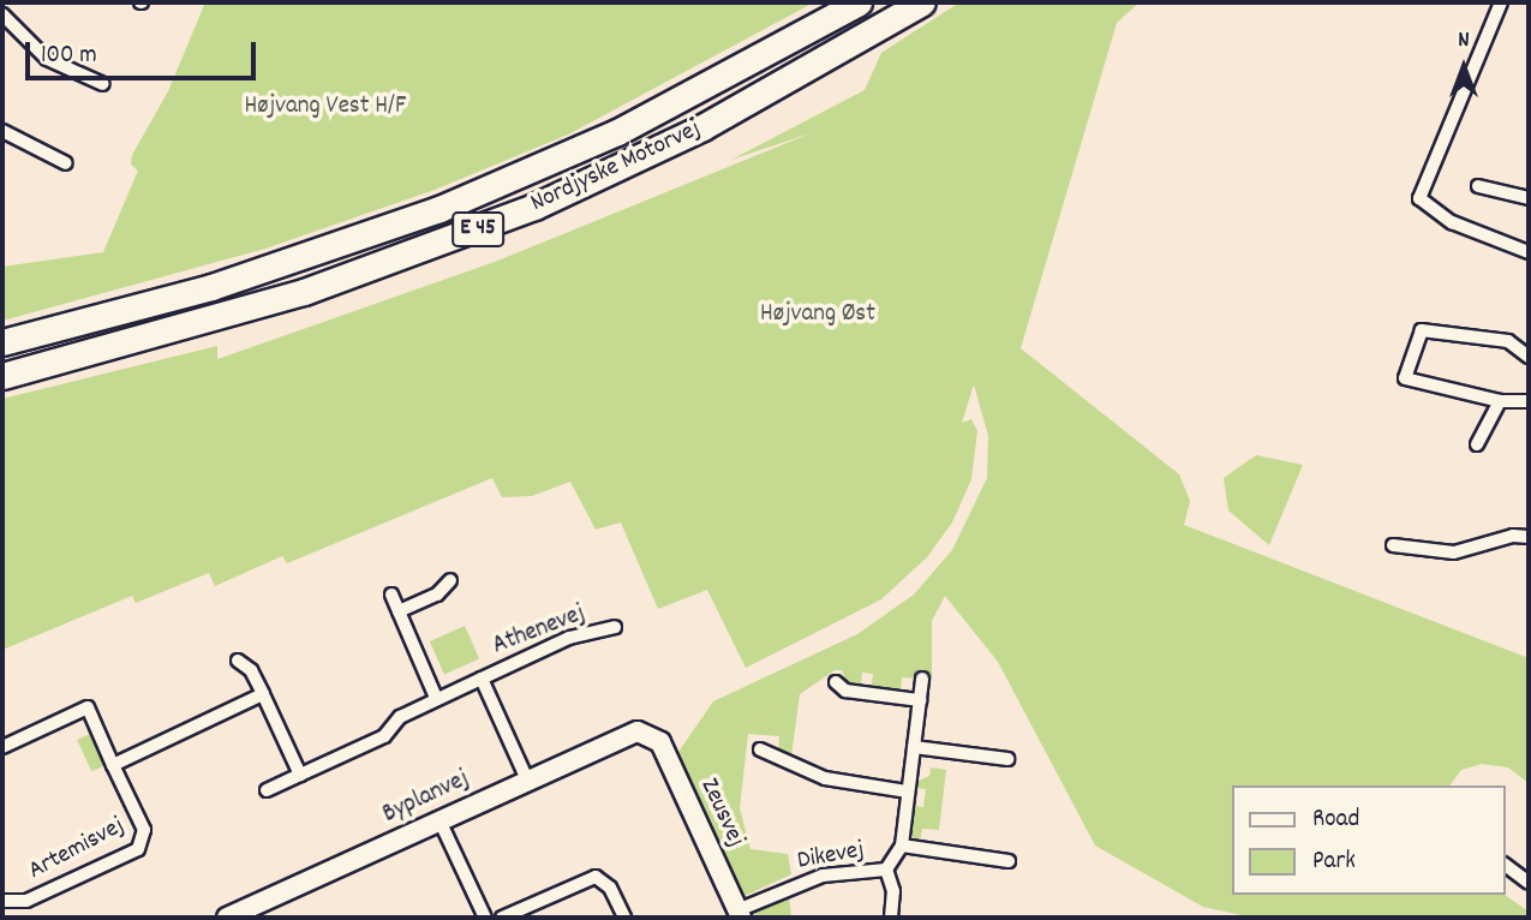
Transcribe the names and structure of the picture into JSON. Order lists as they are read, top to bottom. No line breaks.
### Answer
{"streets":{"highway":["Nordjyske Motorvej","E 45"],"street":["Athenevej","Byplanvej","Zeusvej","Artemisvej","Dikevej"]},"crossings":[["Athenevej","Byplanvej"],["Byplanvej","Zeusvej"],["Zeusvej","Dikevej"]],"parks":["Højvang Vest H/F","Højvang Øst"],"legend":["Road","Park"],"scale_bar":"100 m","north":"top"}
